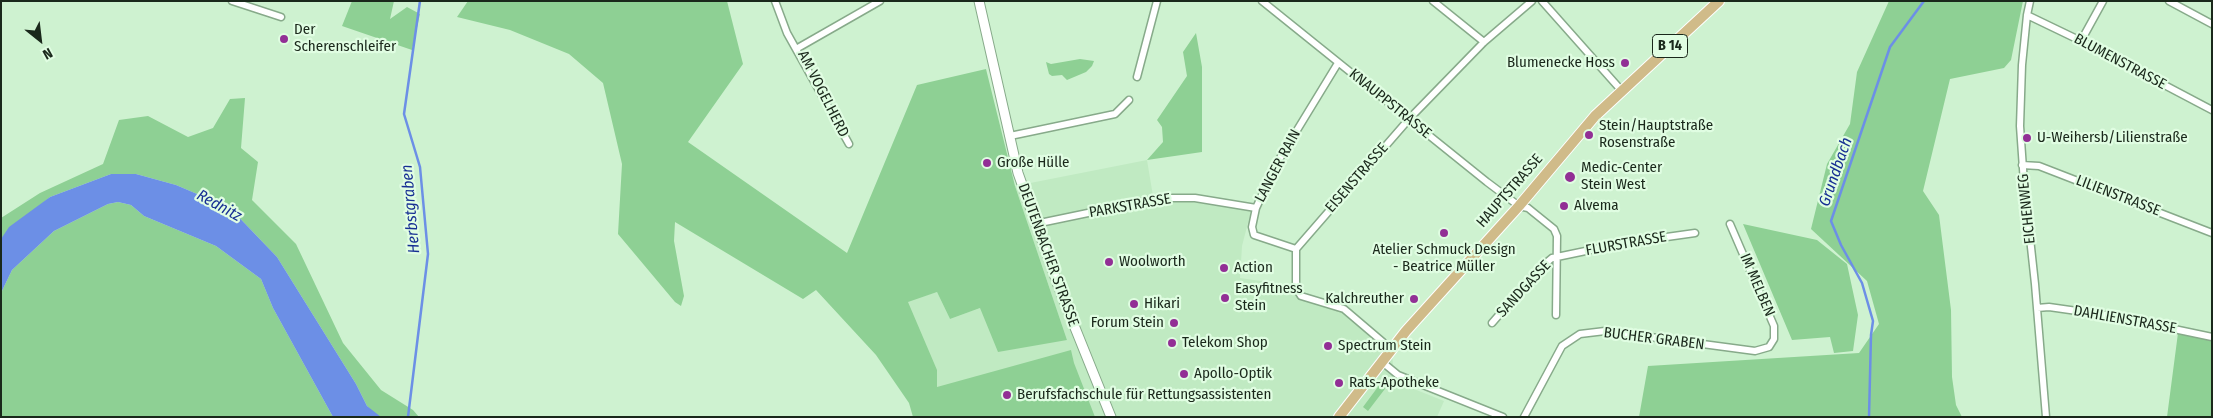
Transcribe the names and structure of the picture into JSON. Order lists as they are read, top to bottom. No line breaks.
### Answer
{"streets":{"main road":["B 14","HAUPTSTRASSE"],"street":["BLUMENSTRASSE","AM VOGELHERD","KNAUPPSTRASSE","LANGER RAIN","EISENSTRASSE","LILIENSTRASSE","PARKSTRASSE","EICHENWEG","FLURSTRASSE","DEUTENBACHER STRASSE","IM MELBEN","SANDGASSE","DAHLIENSTRASSE","BUCHER GRABEN"]},"crossings":[["BLUMENSTRASSE","EICHENWEG"],["KNAUPPSTRASSE","LANGER RAIN"],["KNAUPPSTRASSE","EISENSTRASSE"],["KNAUPPSTRASSE","HAUPTSTRASSE"],["KNAUPPSTRASSE","FLURSTRASSE"],["KNAUPPSTRASSE","SANDGASSE"],["LANGER RAIN","EISENSTRASSE"],["LANGER RAIN","PARKSTRASSE"],["LILIENSTRASSE","EICHENWEG"],["PARKSTRASSE","DEUTENBACHER STRASSE"],["EICHENWEG","DAHLIENSTRASSE"],["FLURSTRASSE","SANDGASSE"],["IM MELBEN","BUCHER GRABEN"]],"water":["Grundbach","Rednitz","Herbstgraben"],"places":["Der Scherenschleifer","Blumenecke Hoss","Stein/Hauptstraße Rosenstraße","U-Weihersb/Lilienstraße","Große Hülle","Medic-Center Stein West","Alvema","Atelier Schmuck Design - Beatrice Müller","Woolworth","Action","Easyfitness Stein","Kalchreuther","Hikari","Forum Stein","Telekom Shop","Spectrum Stein","Apollo-Optik","Rats-Apotheke","Berufsfachschule für Rettungsassistenten"],"north":"bottom right"}
